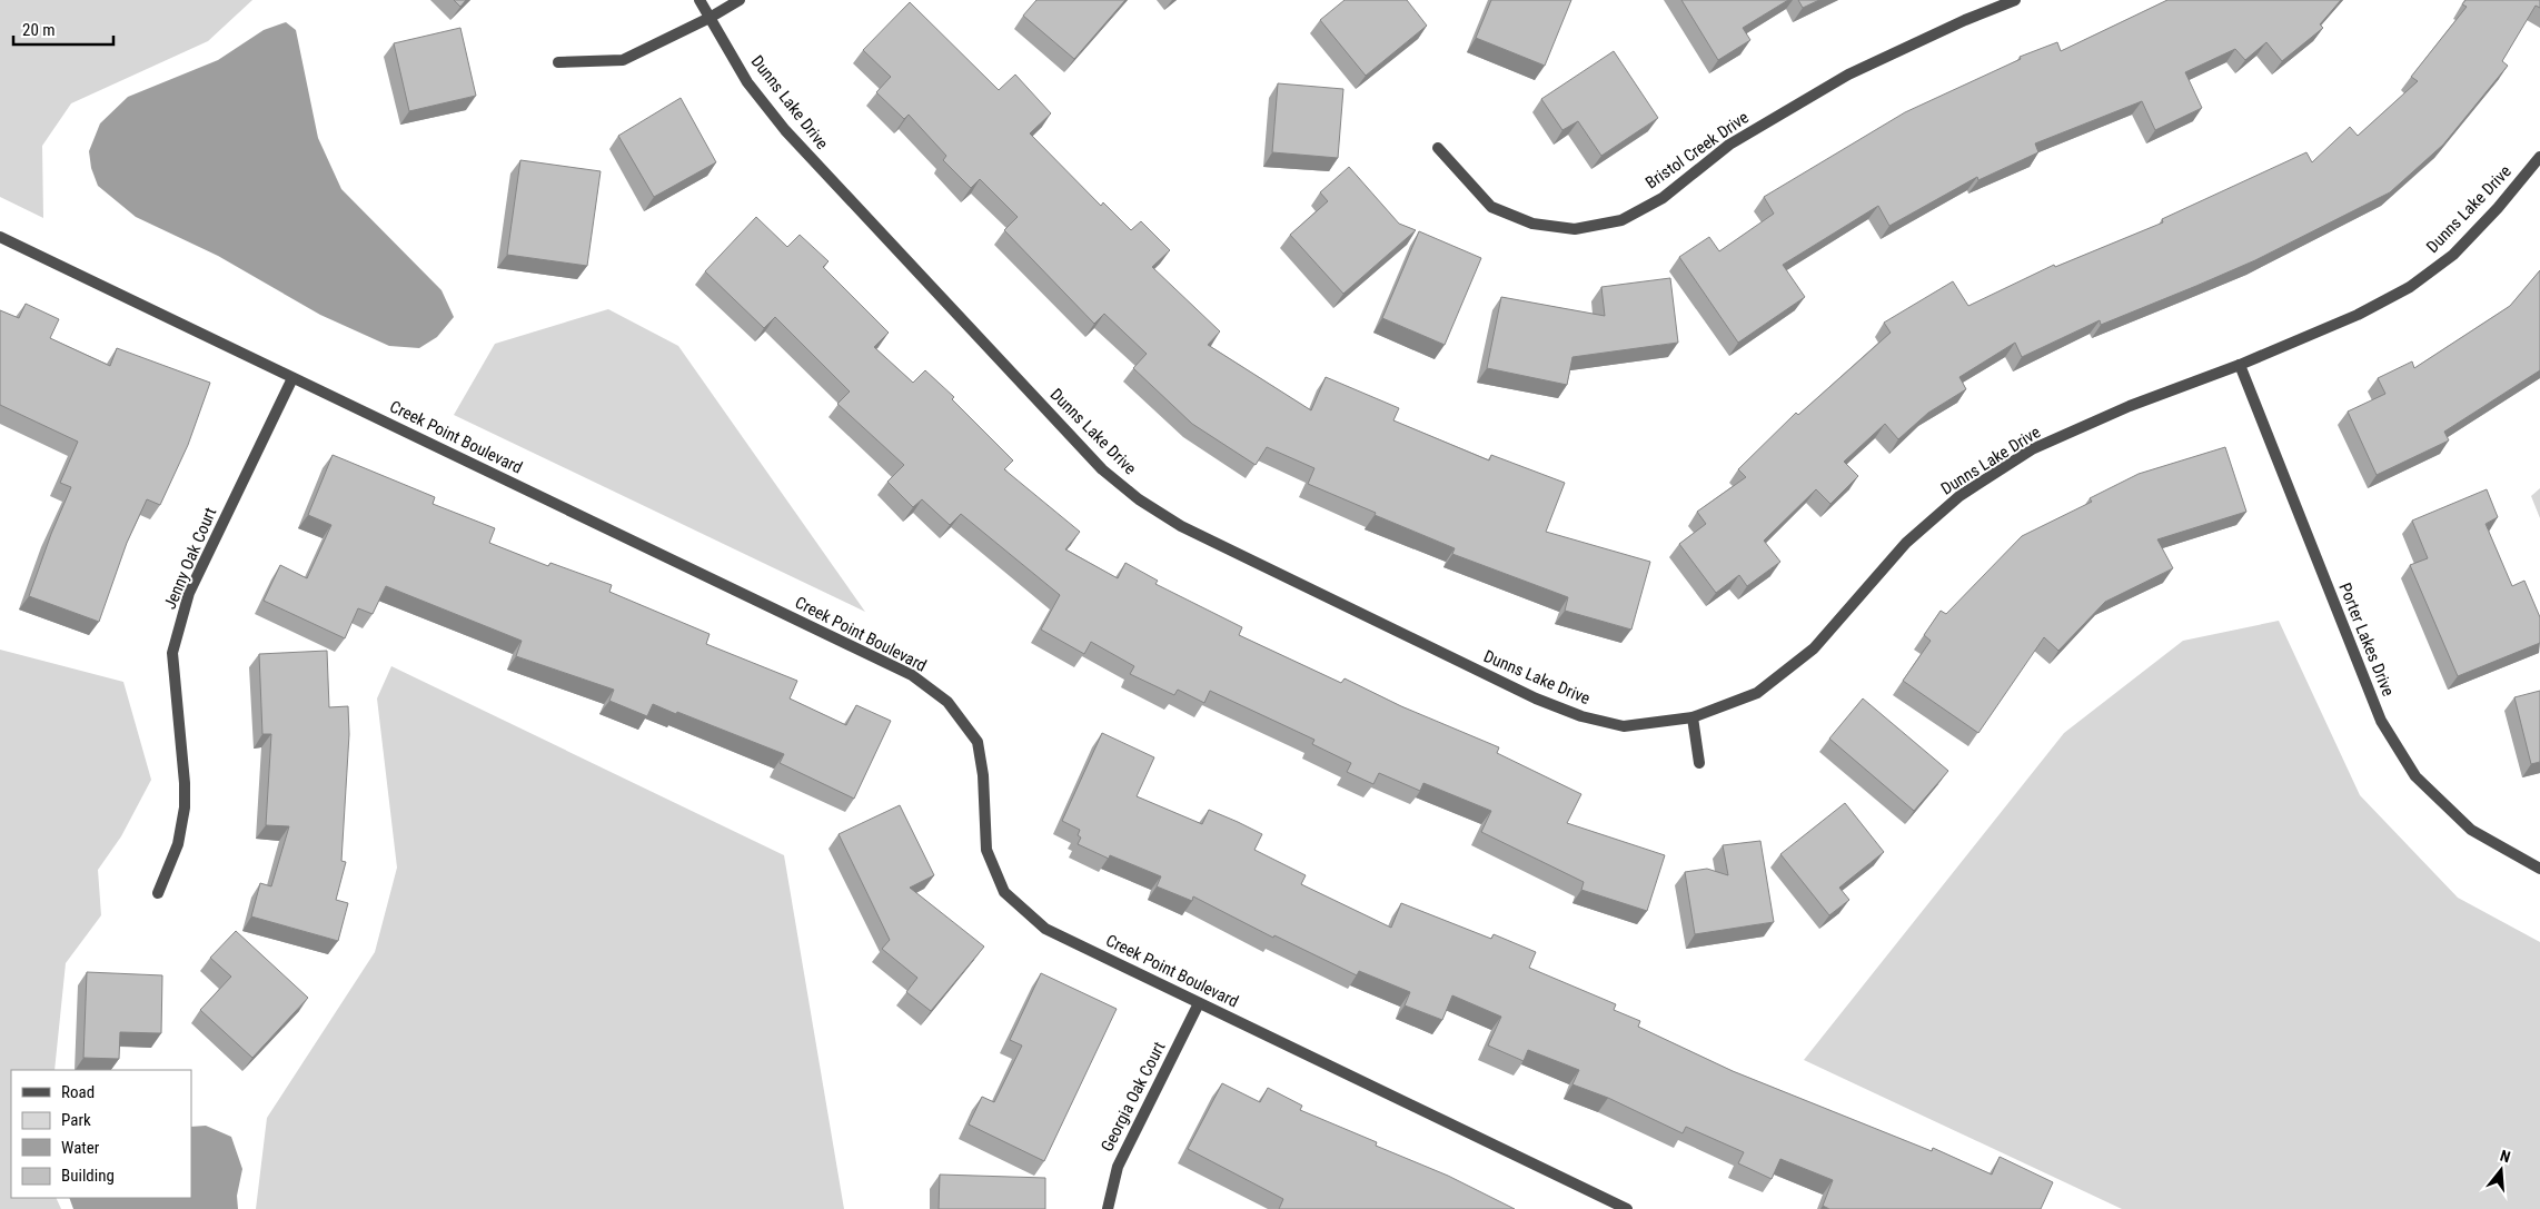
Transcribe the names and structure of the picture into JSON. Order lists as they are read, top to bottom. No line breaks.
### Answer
{"streets":{"street":["Dunns Lake Drive","Bristol Creek Drive","Creek Point Boulevard","Jenny Oak Court","Porter Lakes Drive","Georgia Oak Court"]},"crossings":[["Dunns Lake Drive","Porter Lakes Drive"],["Creek Point Boulevard","Jenny Oak Court"],["Creek Point Boulevard","Georgia Oak Court"]],"legend":["Road","Park","Water","Building"],"scale_bar":"20 m","north":"top"}
